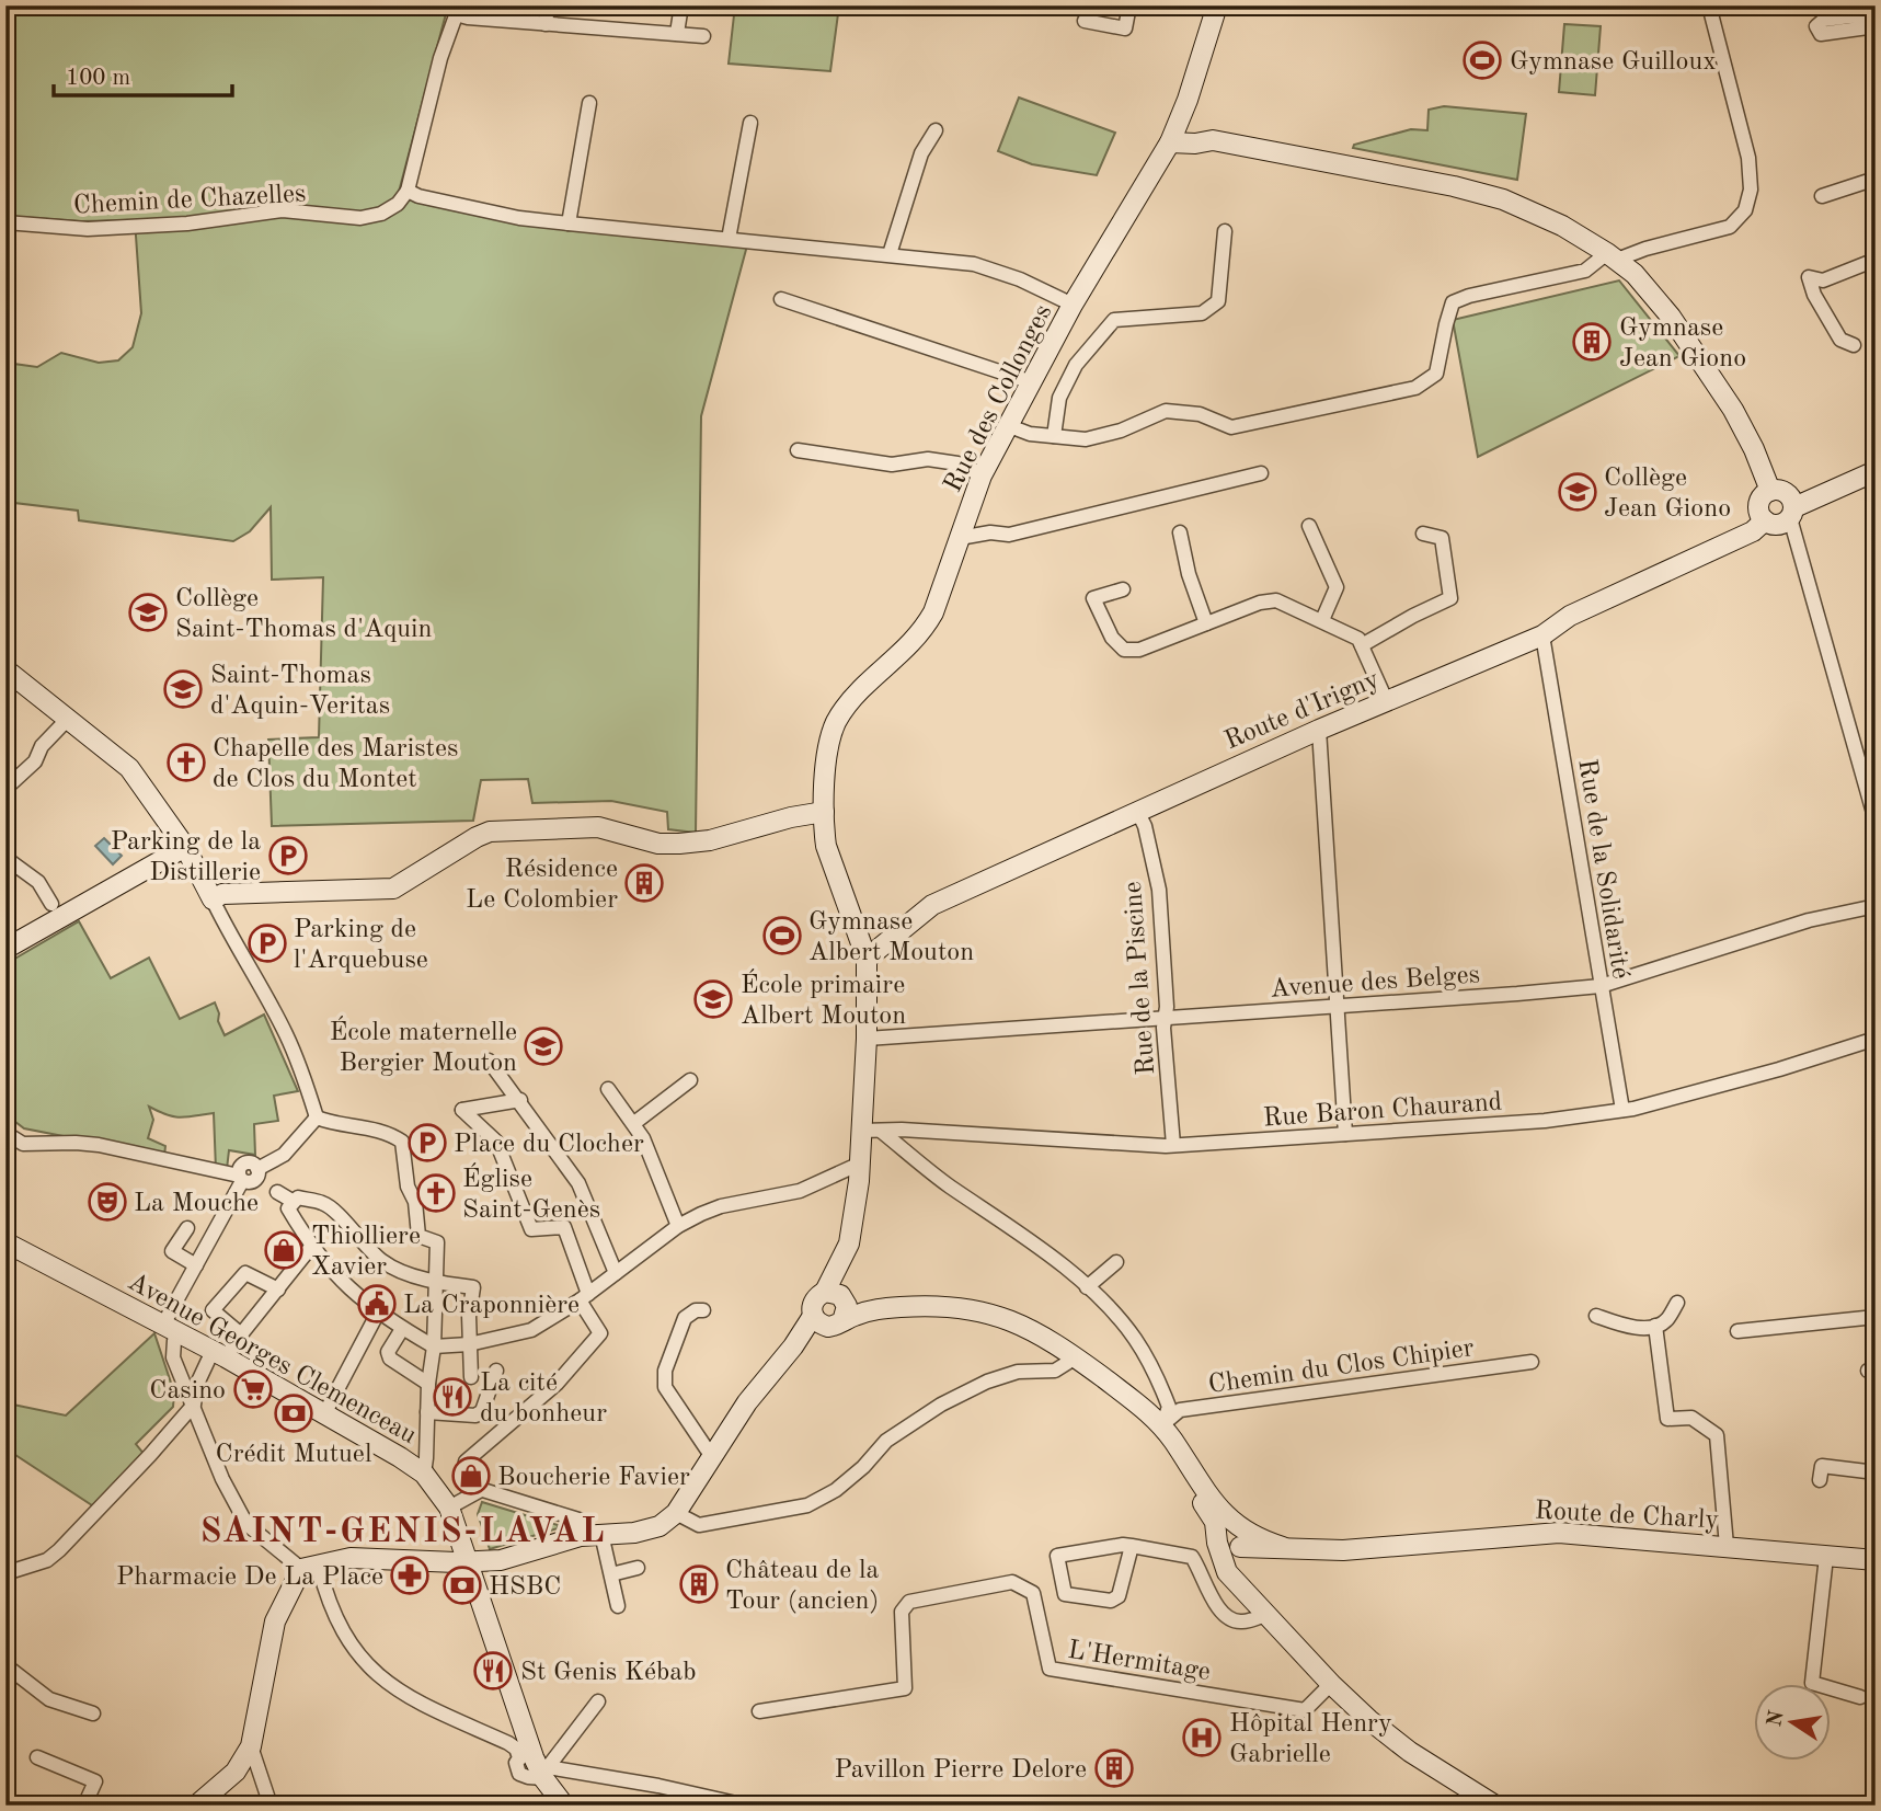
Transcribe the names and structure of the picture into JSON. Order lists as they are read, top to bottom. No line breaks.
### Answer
{"streets":{"street":["Chemin de Chazelles","Rue des Collonges","Route d'Irigny","Rue de la Solidarité","Rue de la Piscine","Avenue des Belges","Rue Baron Chaurand","Avenue Georges Clemenceau","Chemin du Clos Chipier","Route de Charly","L'Hermitage"]},"crossings":[["Rue des Collonges","Route d'Irigny"],["Rue des Collonges","Avenue des Belges"],["Rue des Collonges","Rue Baron Chaurand"],["Rue des Collonges","Route de Charly"],["Route d'Irigny","Rue de la Solidarité"],["Route d'Irigny","Rue de la Piscine"],["Rue de la Solidarité","Avenue des Belges"],["Rue de la Solidarité","Rue Baron Chaurand"],["Rue de la Piscine","Avenue des Belges"],["Rue de la Piscine","Rue Baron Chaurand"],["Chemin du Clos Chipier","Route de Charly"]],"districts":["SAINT-GENIS-LAVAL"],"places":{"sports":["Gymnase Guilloux","Gymnase Albert Mouton"],"building":["Gymnase Jean Giono","Résidence Le Colombier","Château de la Tour (ancien)","Pavillon Pierre Delore"],"school or university":["Collège Jean Giono","Collège Saint-Thomas d'Aquin","Saint-Thomas d'Aquin-Veritas","École primaire Albert Mouton","École maternelle Bergier Mouton"],"church":["Chapelle des Maristes de Clos du Montet","Église Saint-Genès"],"parking":["Parking de la Distillerie","Parking de l'Arquebuse","Place du Clocher"],"theatre":["La Mouche"],"shop":["Thiolliere Xavier","Boucherie Favier"],"public building":["La Craponnière"],"supermarket":["Casino"],"restaurant":["La cité du bonheur","St Genis Kébab"],"bank":["Crédit Mutuel","HSBC"],"pharmacy":["Pharmacie De La Place"],"hospital":["Hôpital Henry Gabrielle"]},"scale_bar":"100 m","north":"left"}
